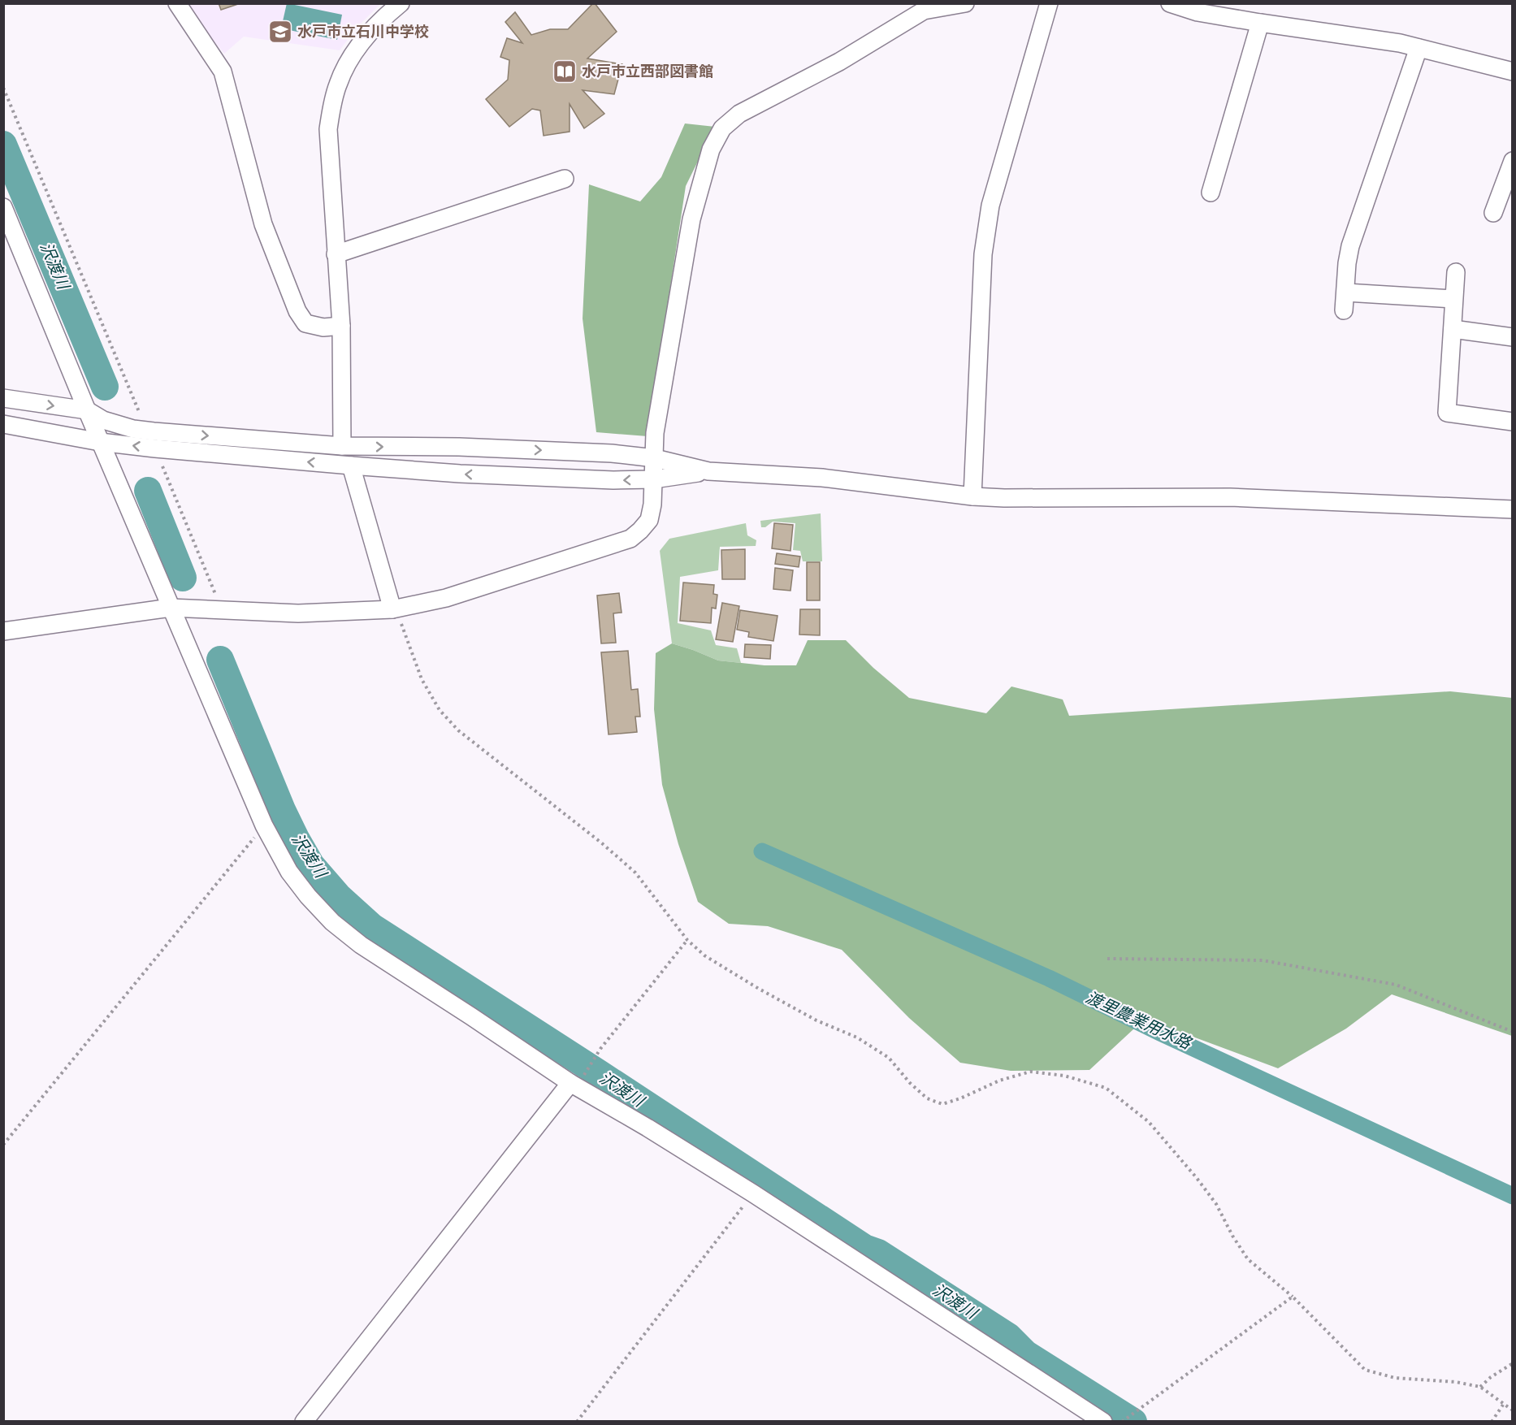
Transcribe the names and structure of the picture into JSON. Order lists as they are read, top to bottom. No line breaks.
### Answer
{"water":["沢渡川","渡里農業用水路"],"places":{"school or university":["水戸市立石川中学校"],"library":["水戸市立西部図書館"]}}
